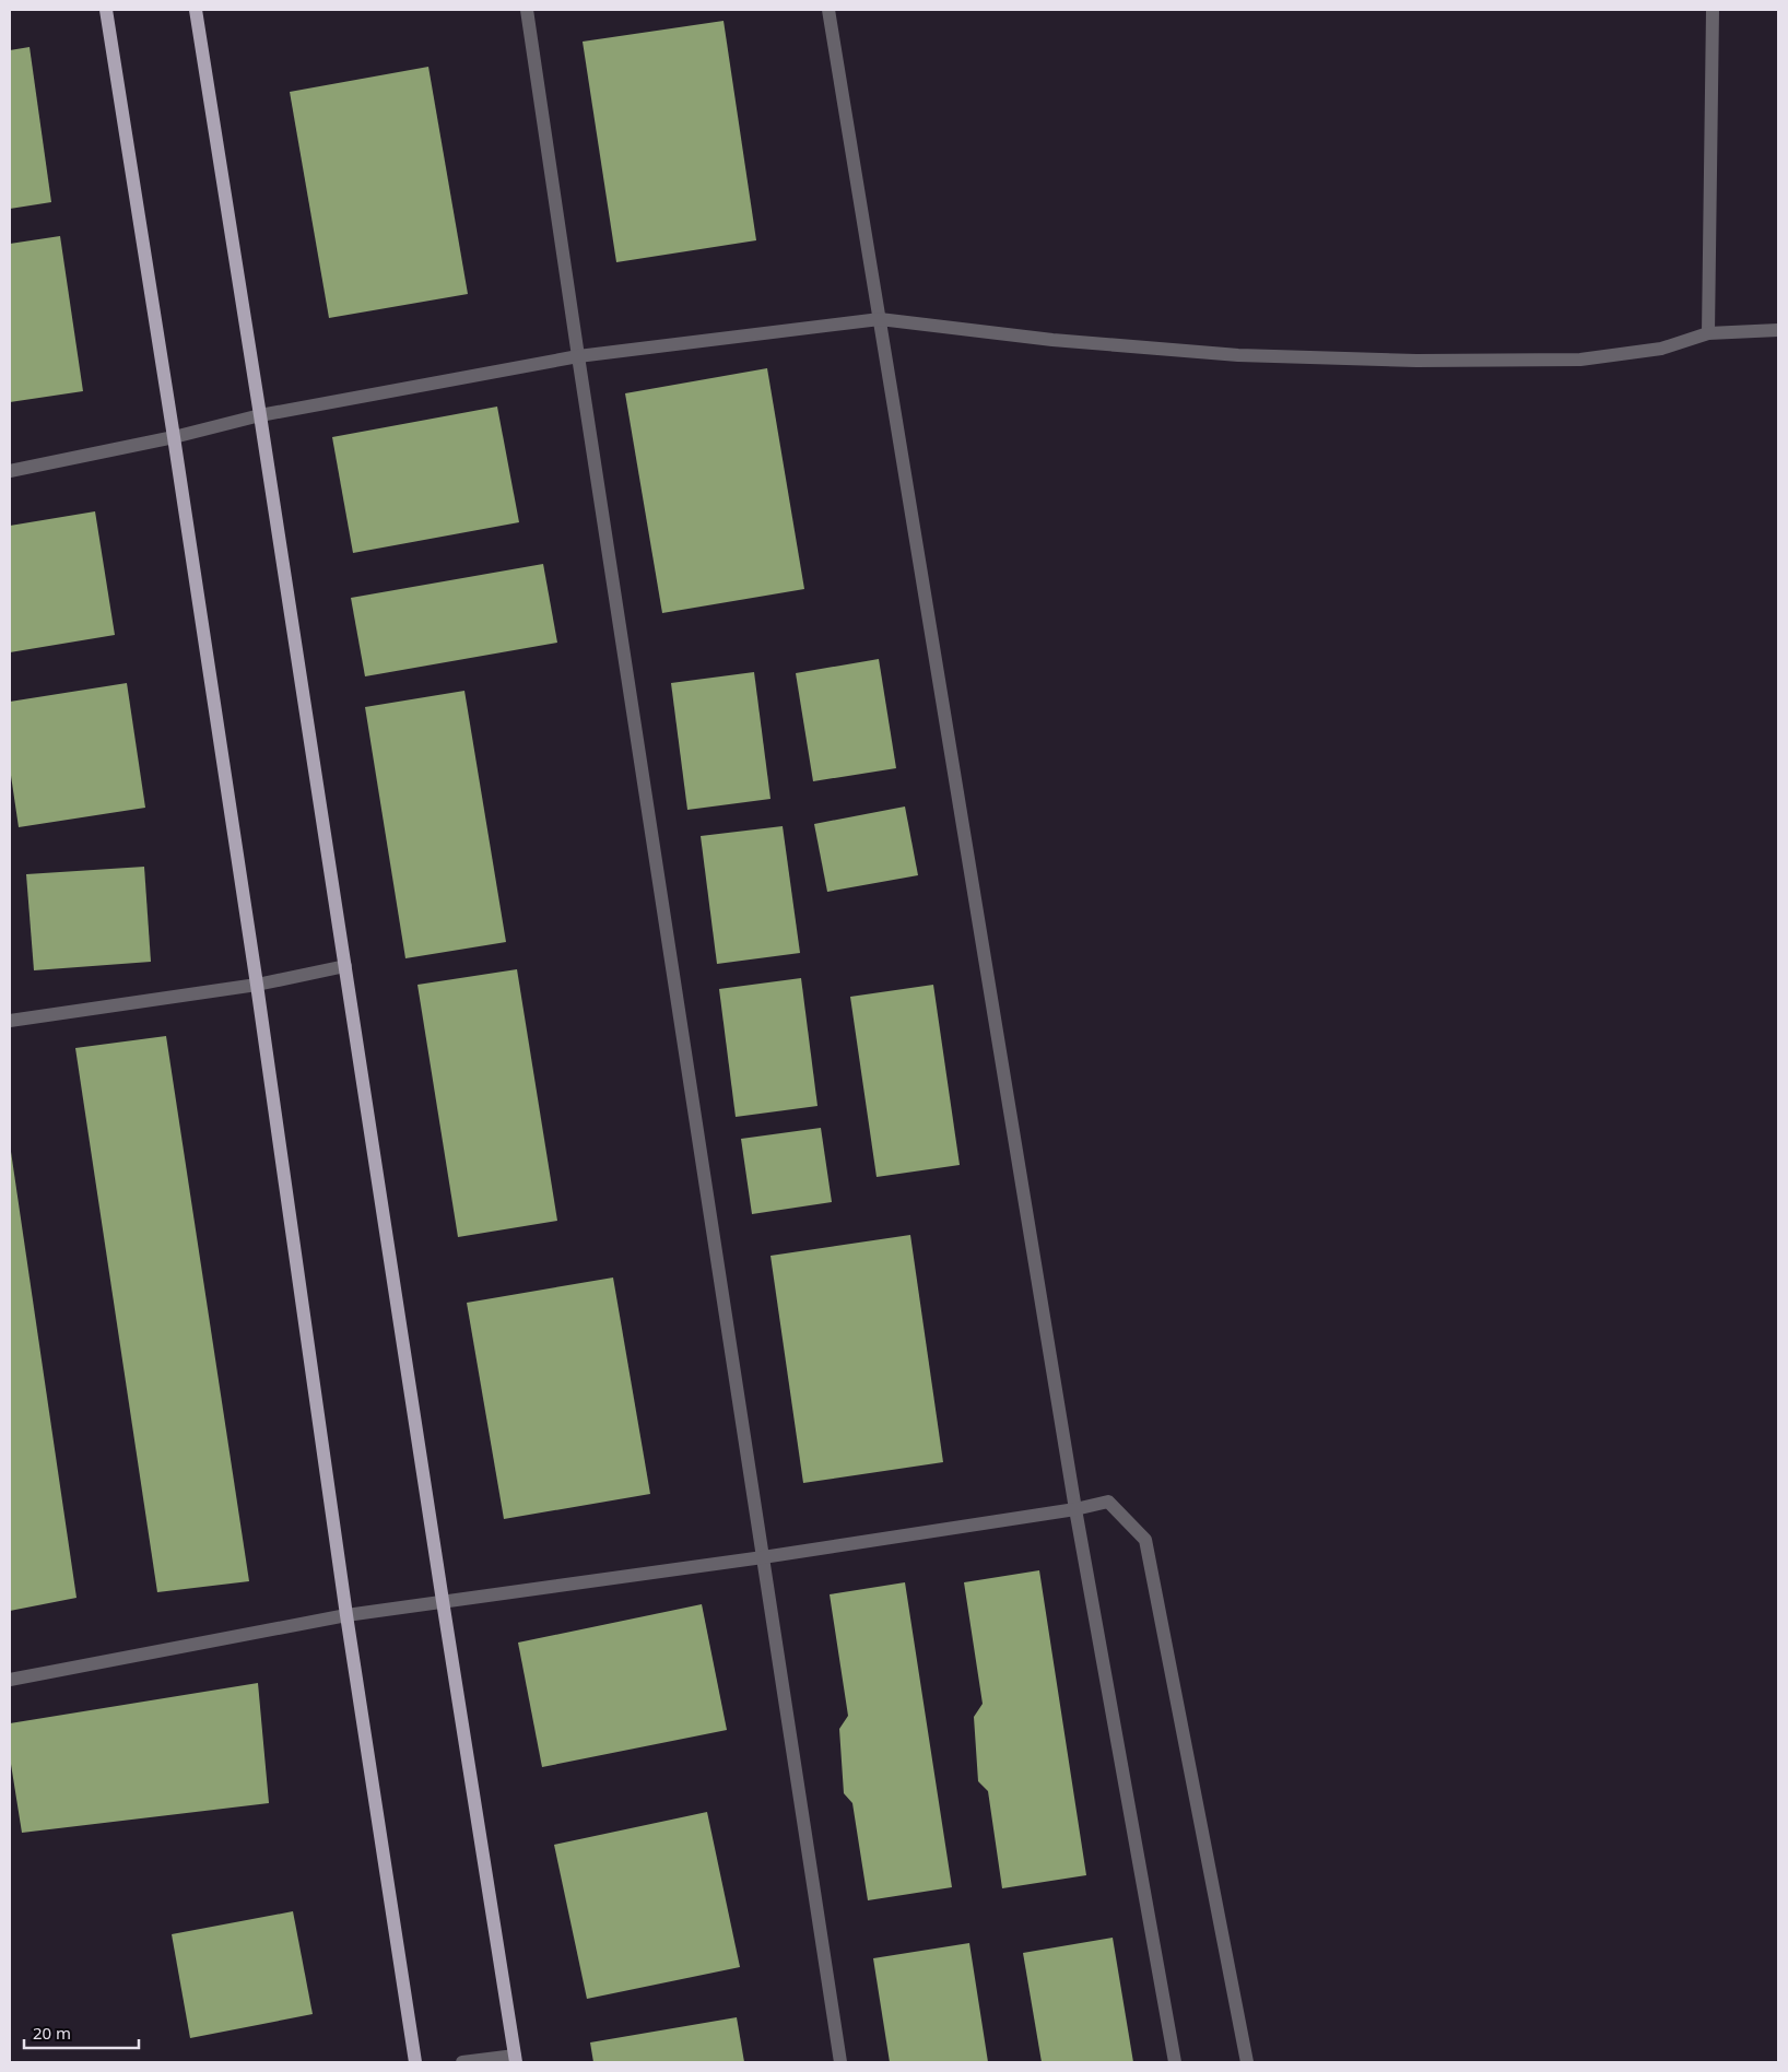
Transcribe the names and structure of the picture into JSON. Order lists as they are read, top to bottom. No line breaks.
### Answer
{"scale_bar":"20 m"}
